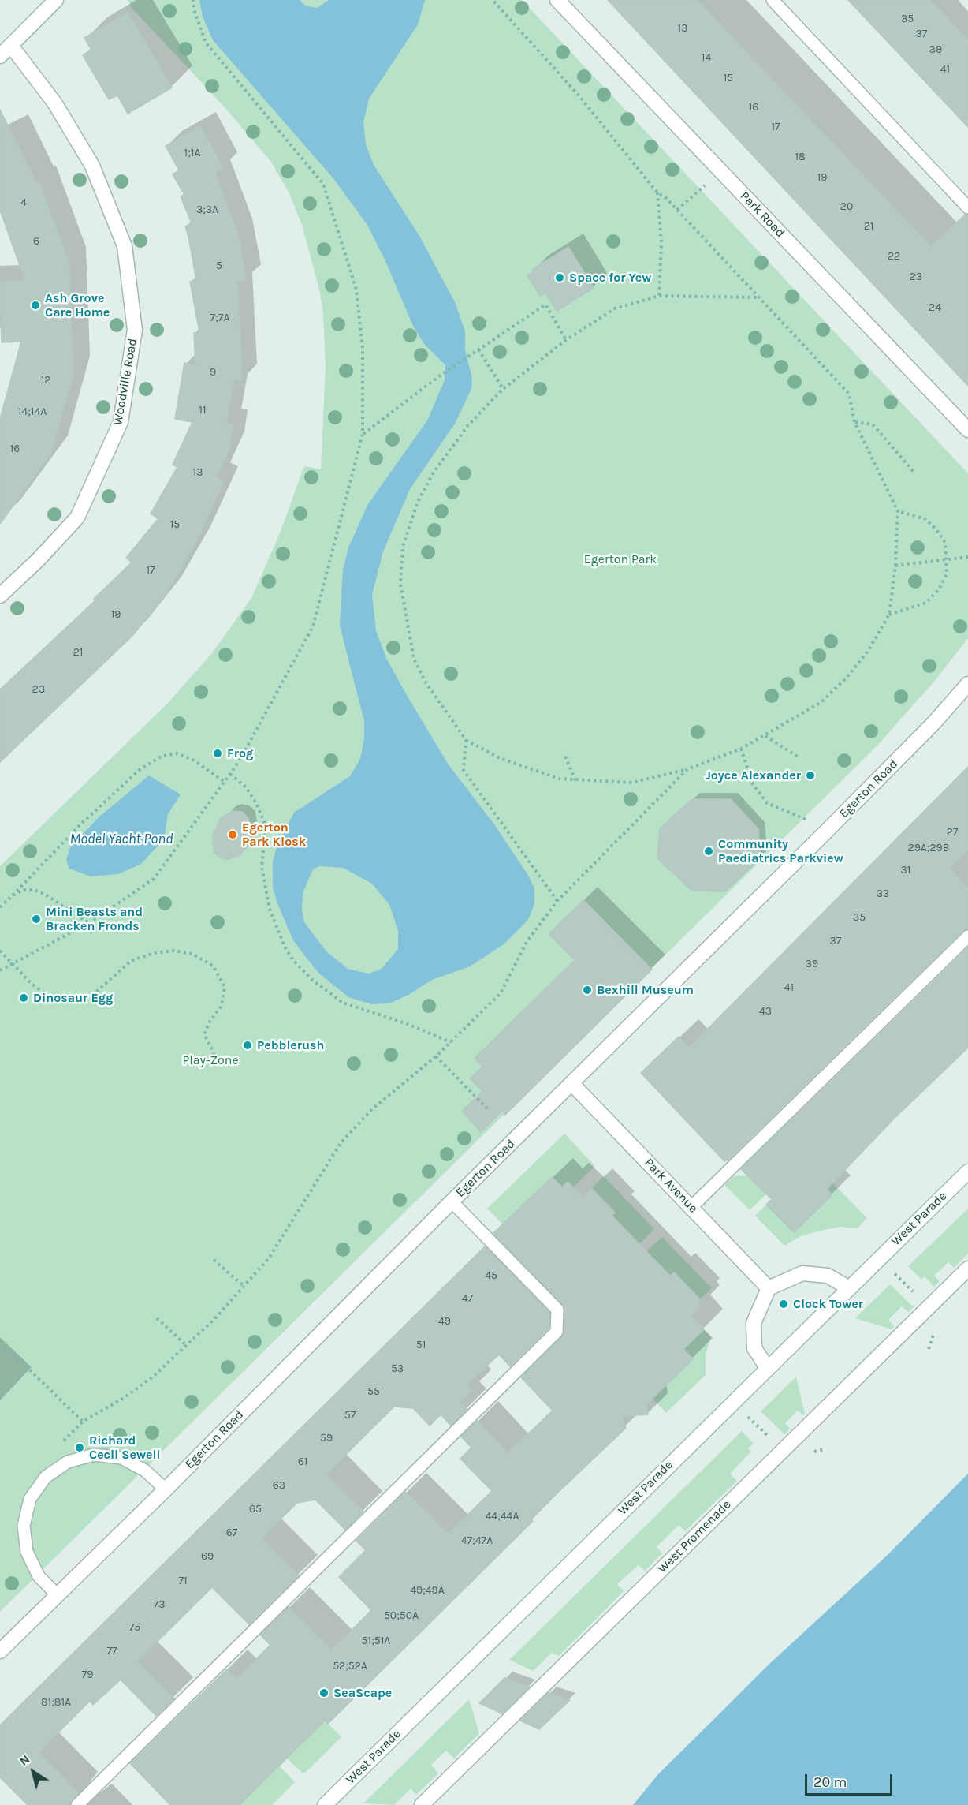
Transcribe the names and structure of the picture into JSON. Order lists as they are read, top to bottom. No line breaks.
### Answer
{"streets":{"street":["Park Road","Woodville Road","Egerton Road","Park Avenue","West Parade","West Promenade"]},"crossings":[["Egerton Road","Park Avenue"]],"water":["Model Yacht Pond"],"parks":["Egerton Park","Play-Zone"],"places":["Space for Yew","Ash Grove Care Home","Frog","Joyce Alexander","Egerton Park Kiosk","Community Paediatrics Parkview","Mini Beasts and Bracken Fronds","Bexhill Museum","Dinosaur Egg","Pebblerush","Clock Tower","Richard Cecil Sewell","SeaScape"],"house_numbers":["35","13","37","39","14","41","15","16","17","1;1A","18","19","4","20","3;3A","21","6","22","5","23","24","7;7A","9","12","11","14;14A","16","13","15","17","19","21","23","27","29A;29B","31","33","35","37","39","41","43","45","47","49","51","53","55","57","59","61","63","65","44;44A","67","47;47A","69","71","49;49A","73","50;50A","75","51;51A","77","52;52A","79","81;81A"],"scale_bar":"20 m","north":"top left"}
